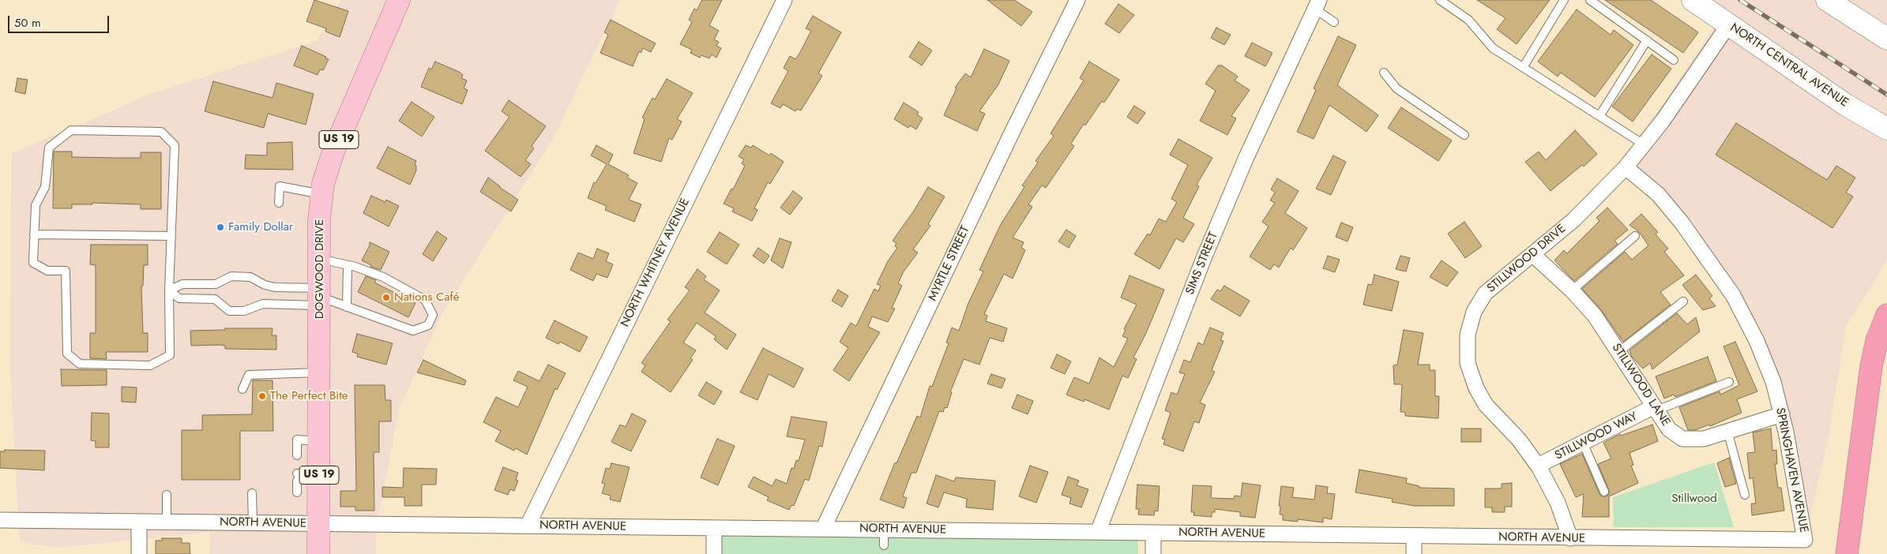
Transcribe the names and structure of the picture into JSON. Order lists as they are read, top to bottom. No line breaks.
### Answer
{"streets":{"main road":["NORTH CENTRAL AVENUE","US 19","DOGWOOD DRIVE"],"street":["STILLWOOD DRIVE","NORTH WHITNEY AVENUE","MYRTLE STREET","SIMS STREET","STILLWOOD LANE","STILLWOOD WAY","SPRINGHAVEN AVENUE","NORTH AVENUE"]},"crossings":[["NORTH CENTRAL AVENUE","STILLWOOD DRIVE"],["STILLWOOD DRIVE","STILLWOOD LANE"],["STILLWOOD DRIVE","STILLWOOD WAY"],["STILLWOOD DRIVE","SPRINGHAVEN AVENUE"],["STILLWOOD DRIVE","NORTH AVENUE"],["NORTH WHITNEY AVENUE","NORTH AVENUE"],["MYRTLE STREET","NORTH AVENUE"],["SIMS STREET","NORTH AVENUE"],["DOGWOOD DRIVE","NORTH AVENUE"],["STILLWOOD LANE","STILLWOOD WAY"],["STILLWOOD LANE","SPRINGHAVEN AVENUE"],["SPRINGHAVEN AVENUE","NORTH AVENUE"]],"parks":["Stillwood"],"places":["Family Dollar","Nations Café","The Perfect Bite"],"scale_bar":"50 m"}
